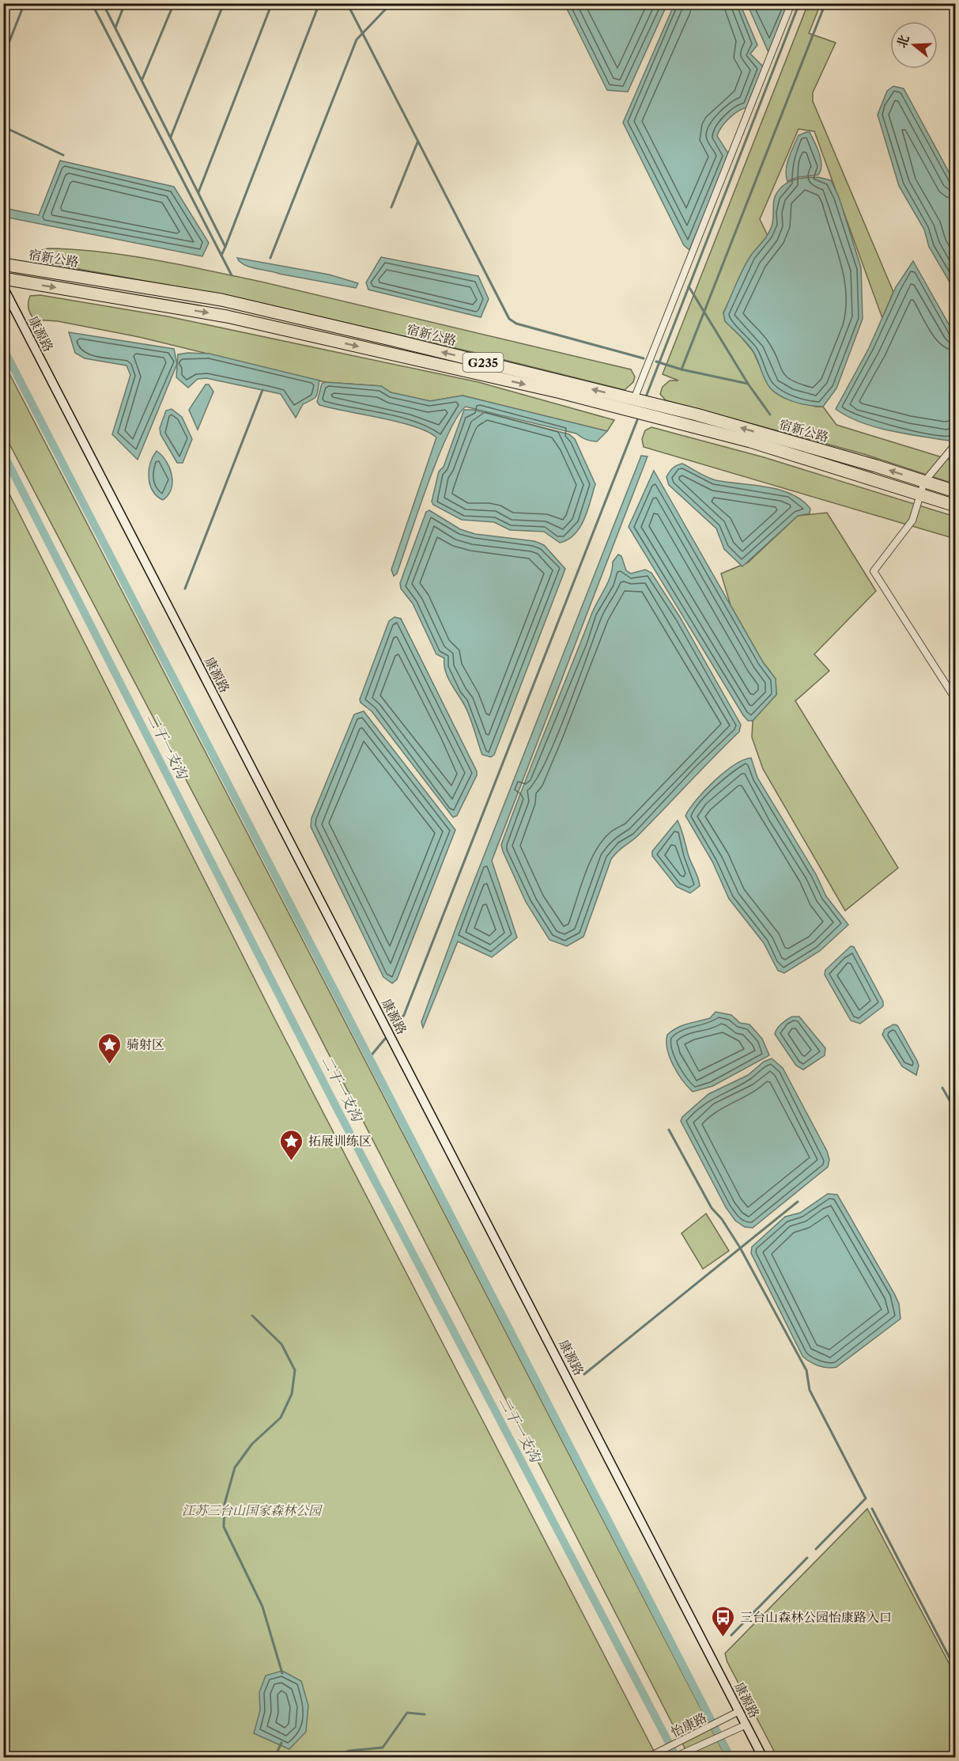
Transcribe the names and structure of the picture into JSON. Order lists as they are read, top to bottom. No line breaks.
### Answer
{"streets":{"highway":["宿新公路","G235"],"street":["康源路","怡康路"]},"crossings":[["康源路","怡康路"]],"water":["二干一支沟"],"parks":["江苏三台山国家森林公园"],"places":{"place":["骑射区","拓展训练区"],"bus stop":["三台山森林公园怡康路入口"]},"north":"left"}
